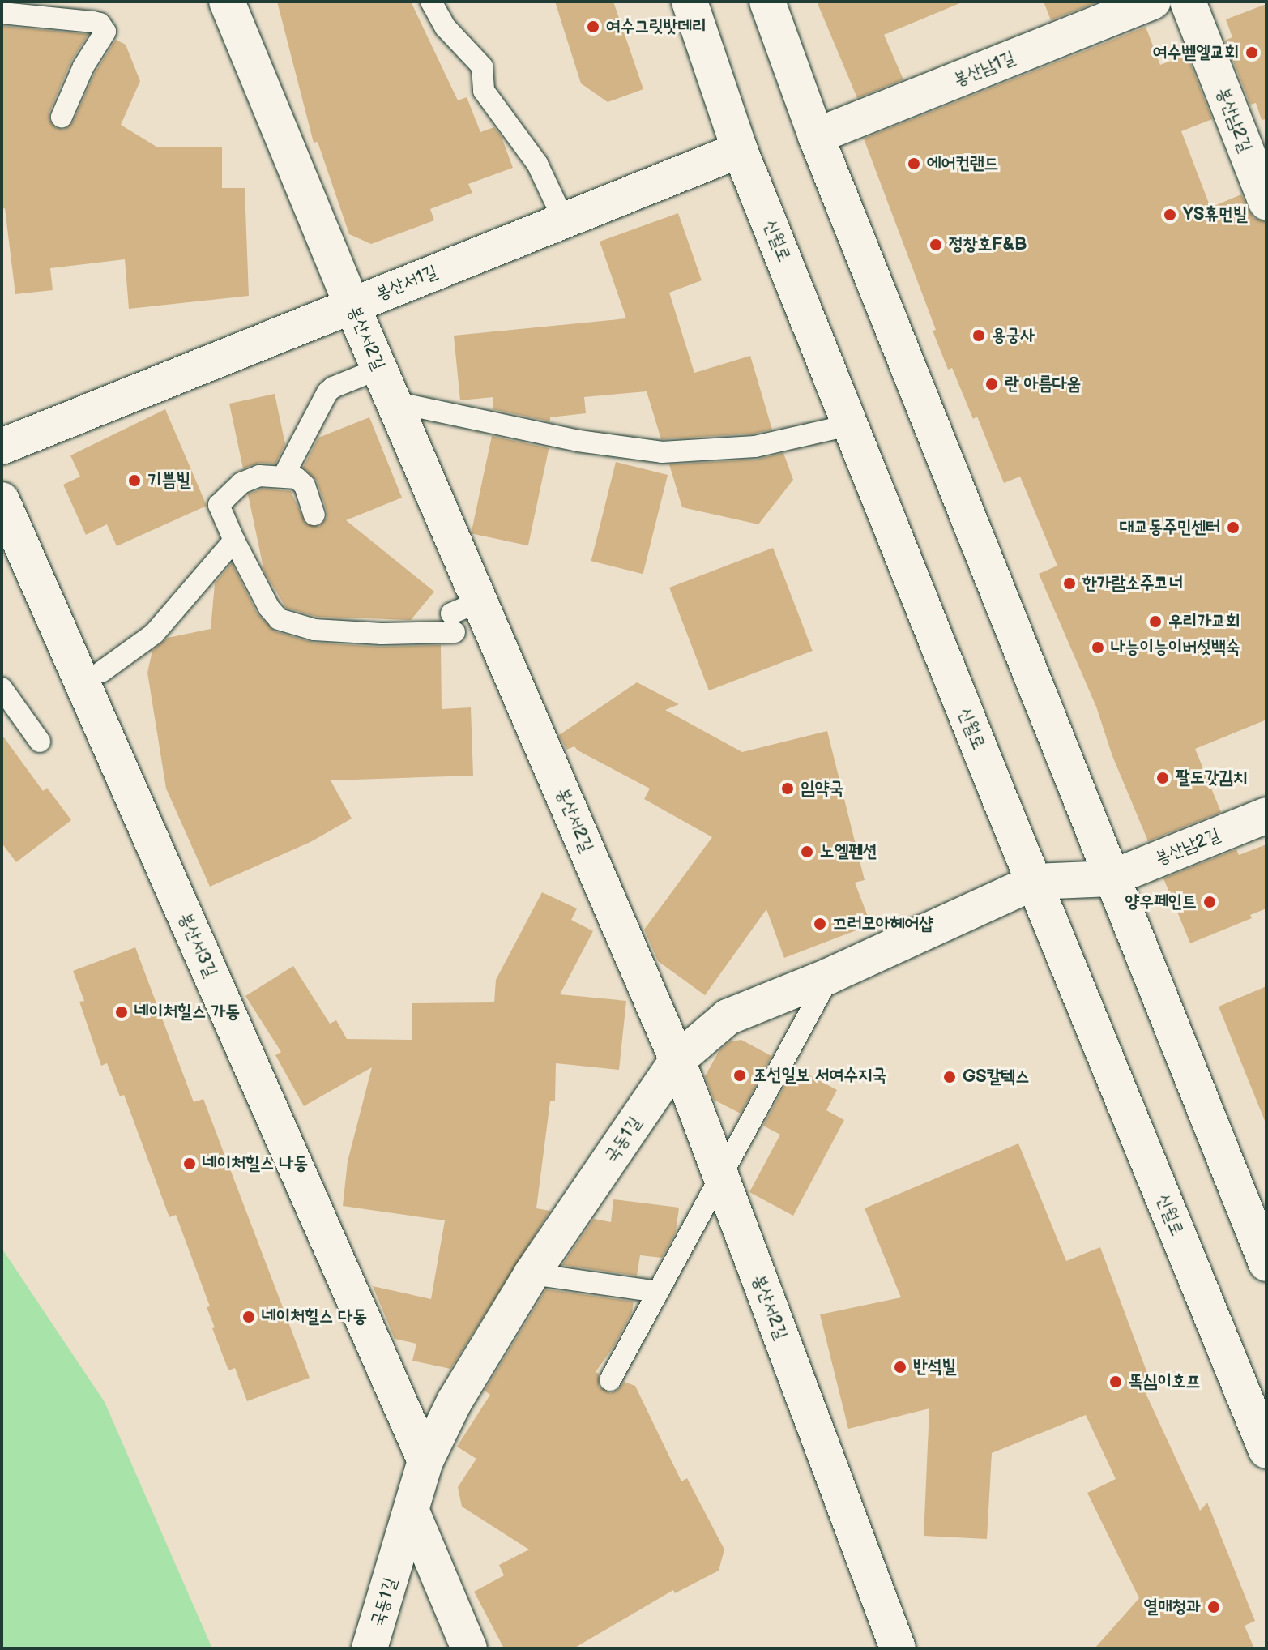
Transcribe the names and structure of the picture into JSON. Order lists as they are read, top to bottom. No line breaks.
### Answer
{"streets":{"street":["봉산남1길","봉산남2길","신월로","봉산서1길","봉산서2길","봉산서3길","국동1길"]},"crossings":[["봉산남2길","국동1길"],["신월로","봉산서1길"],["신월로","국동1길"],["봉산서1길","봉산서2길"],["봉산서2길","국동1길"],["봉산서3길","국동1길"]],"places":["여수그릿밧데리","여수벧엘교회","에어컨랜드","YS휴먼빌","정창호F&B","용궁사","란 아름다움","기쁨빌","대교동주민센터","한가람소주코너","우리가교회","나능이능이버섯백숙","팔도갓김치","임약국","노엘펜션","양우페인트","끄러모아헤어샵","네이처힐스 가동","조선일보 서여수지국","GS칼텍스","네이처힐스 나동","네이처힐스 다동","반석빌","똑심이호프","열매청과"]}
